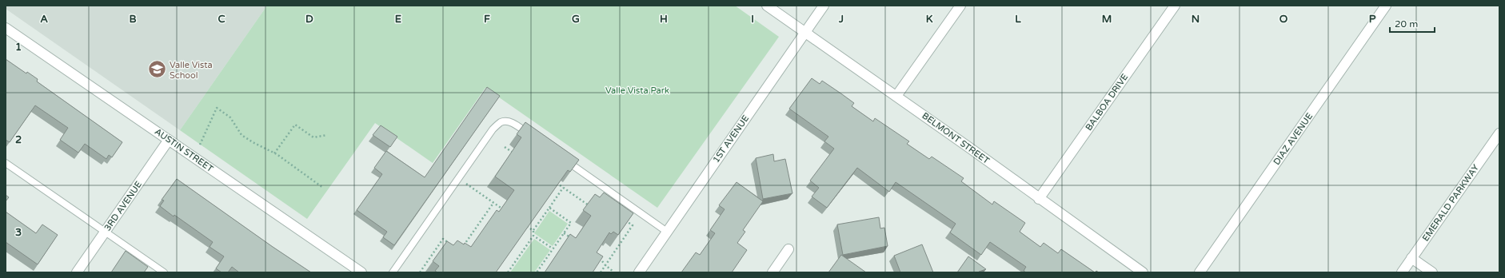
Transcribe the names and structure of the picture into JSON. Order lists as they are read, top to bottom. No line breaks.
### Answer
{"streets":{"street":["BALBOA DRIVE","BELMONT STREET","1ST AVENUE","DIAZ AVENUE","AUSTIN STREET","EMERALD PARKWAY","3RD AVENUE"]},"crossings":[["BALBOA DRIVE","BELMONT STREET"],["BELMONT STREET","1ST AVENUE"],["AUSTIN STREET","3RD AVENUE"]],"parks":["Valle Vista Park"],"places":{"school or university":["Valle Vista School"]},"scale_bar":"20 m","grid":{"columns":["A","B","C","D","E","F","G","H","I","J","K","L","M","N","O","P"],"rows":["1","2","3"]}}
